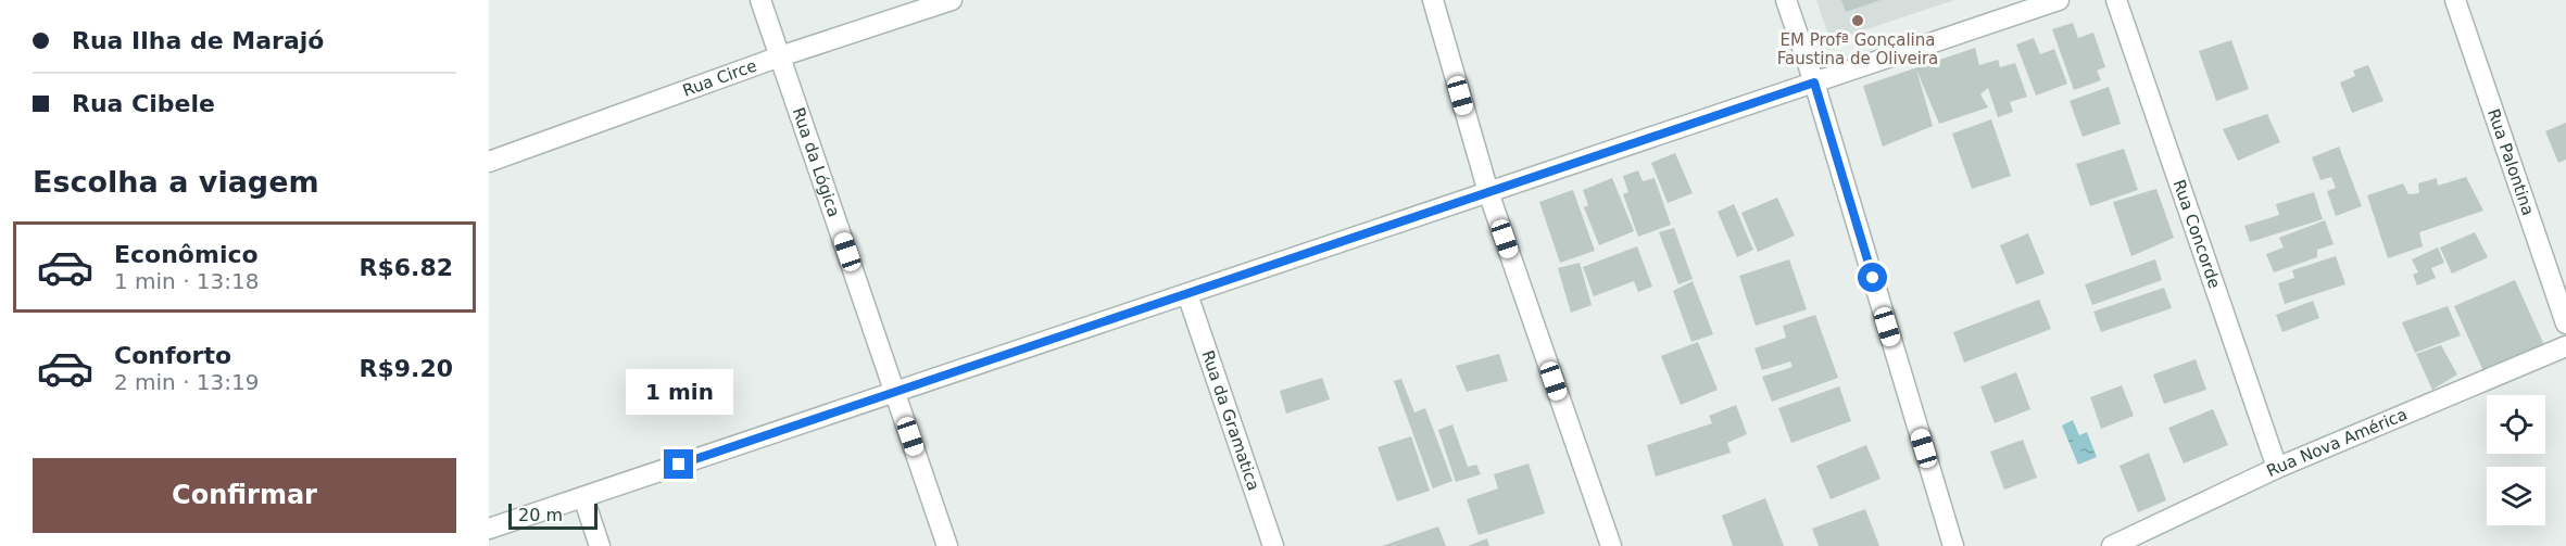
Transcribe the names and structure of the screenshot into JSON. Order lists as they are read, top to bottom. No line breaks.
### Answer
{"streets":{"street":["Rua Circe","Rua da Lógica","Rua Palontina","Rua Concorde","Rua da Gramatica","Rua Nova América"]},"crossings":[["Rua Circe","Rua da Lógica"],["Rua Concorde","Rua Nova América"]],"places":["EM Profª Gonçalina Faustina de Oliveira"],"scale_bar":"20 m","page":{"banner":["Rua Ilha de Marajó","Rua Cibele"],"heading":"Escolha a viagem","list":[{"name":"Econômico","note":"1 min · 13:18","value":"R$6.82"},{"name":"Conforto","note":"2 min · 13:19","value":"R$9.20"}],"bubble":"1 min","buttons":"Confirmar","scale":"20 m"}}
